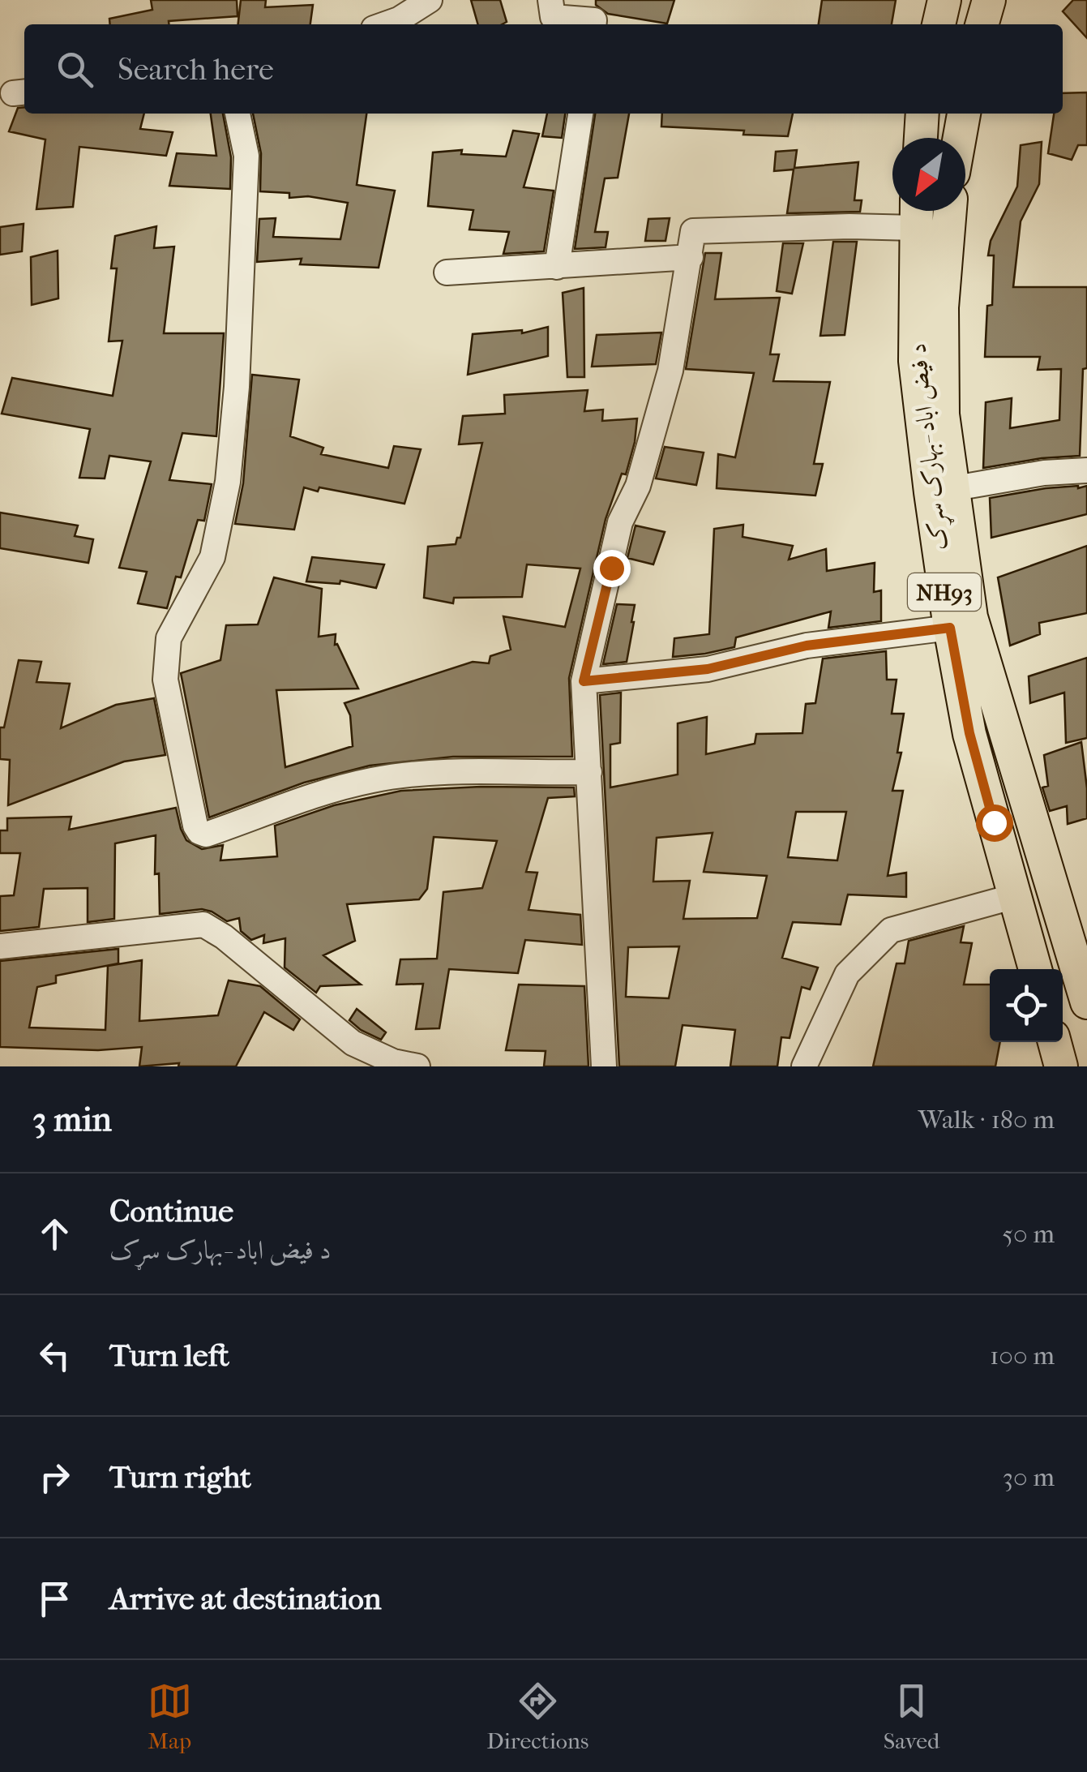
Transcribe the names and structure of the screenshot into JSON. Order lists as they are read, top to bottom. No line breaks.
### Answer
{"streets":{"main road":["د فیض اباد -بهارک سړک","NH93"]},"north":"bottom left","page":{"search":"Search here","heading":["3 min","Walk · 180 m"],"list":[["Continue","د فیض اباد -بهارک سړک","50 m"],["Turn left","100 m"],["Turn right","30 m"],"Arrive at destination"],"nav":["Map","Directions","Saved"]}}
